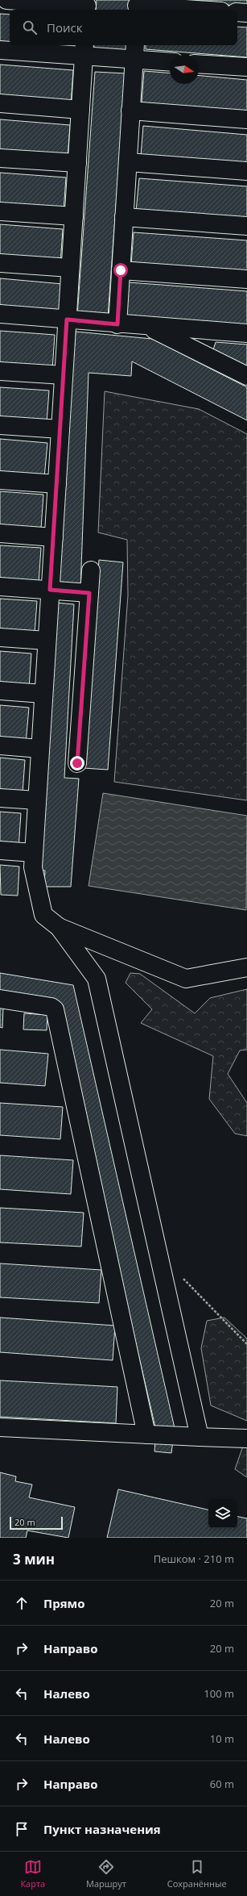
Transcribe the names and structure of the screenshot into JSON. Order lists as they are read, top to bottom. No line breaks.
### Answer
{"scale_bar":"20 m","north":"right","page":{"search":"Поиск","scale":"20 m","heading":["3 мин","Пешком · 210 m"],"list":[["Прямо","20 m"],["Направо","20 m"],["Налево","100 m"],["Налево","10 m"],["Направо","60 m"],"Пункт назначения"],"nav":["Карта","Маршрут","Сохранённые"]}}
